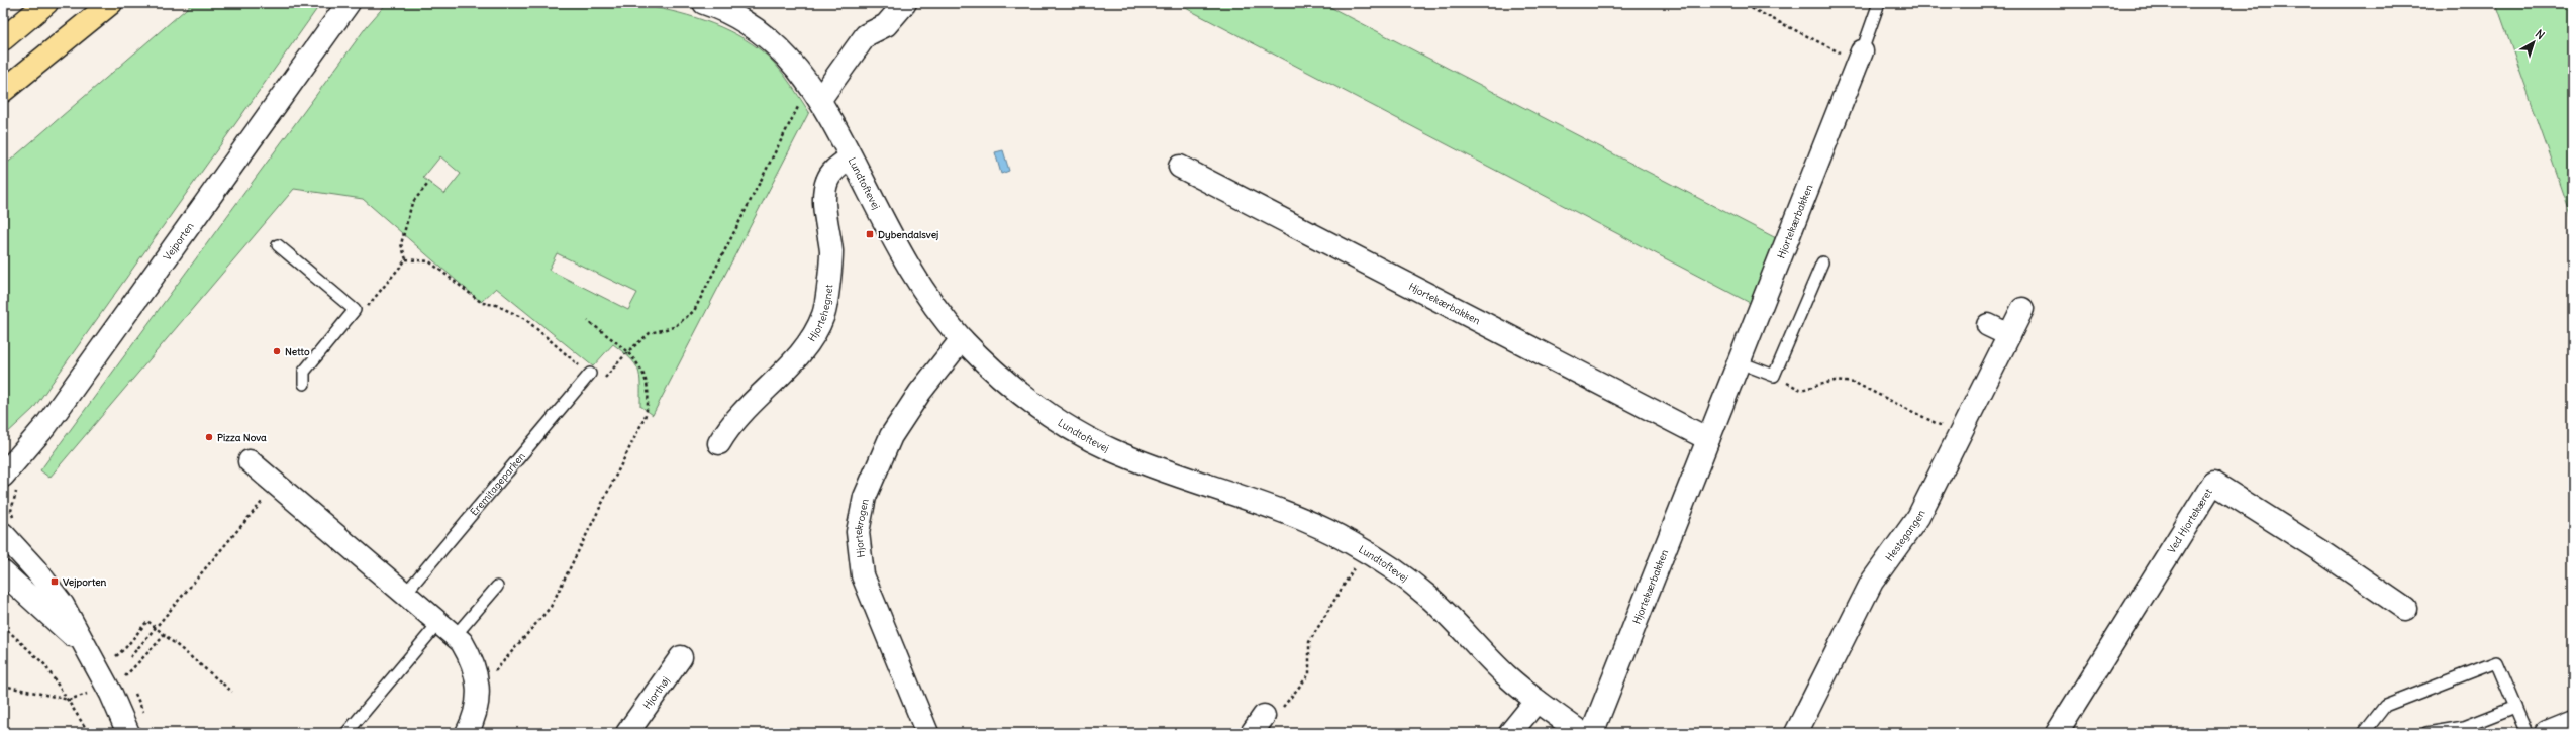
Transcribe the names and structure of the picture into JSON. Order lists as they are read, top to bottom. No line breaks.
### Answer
{"streets":{"street":["Lundtoftevej","Hjortekærbakken","Vejporten","Hjortehegnet","Ved Hjortekæret","Hjortekrogen","Hestegangen","Hjorthøj"],"lane":["Eremitageparken"]},"crossings":[["Lundtoftevej","Hjortehegnet"],["Lundtoftevej","Hjortekrogen"]],"places":{"transit":["Dybendalsvej","Vejporten"],"other":["Netto","Pizza Nova"]},"north":"top right"}
